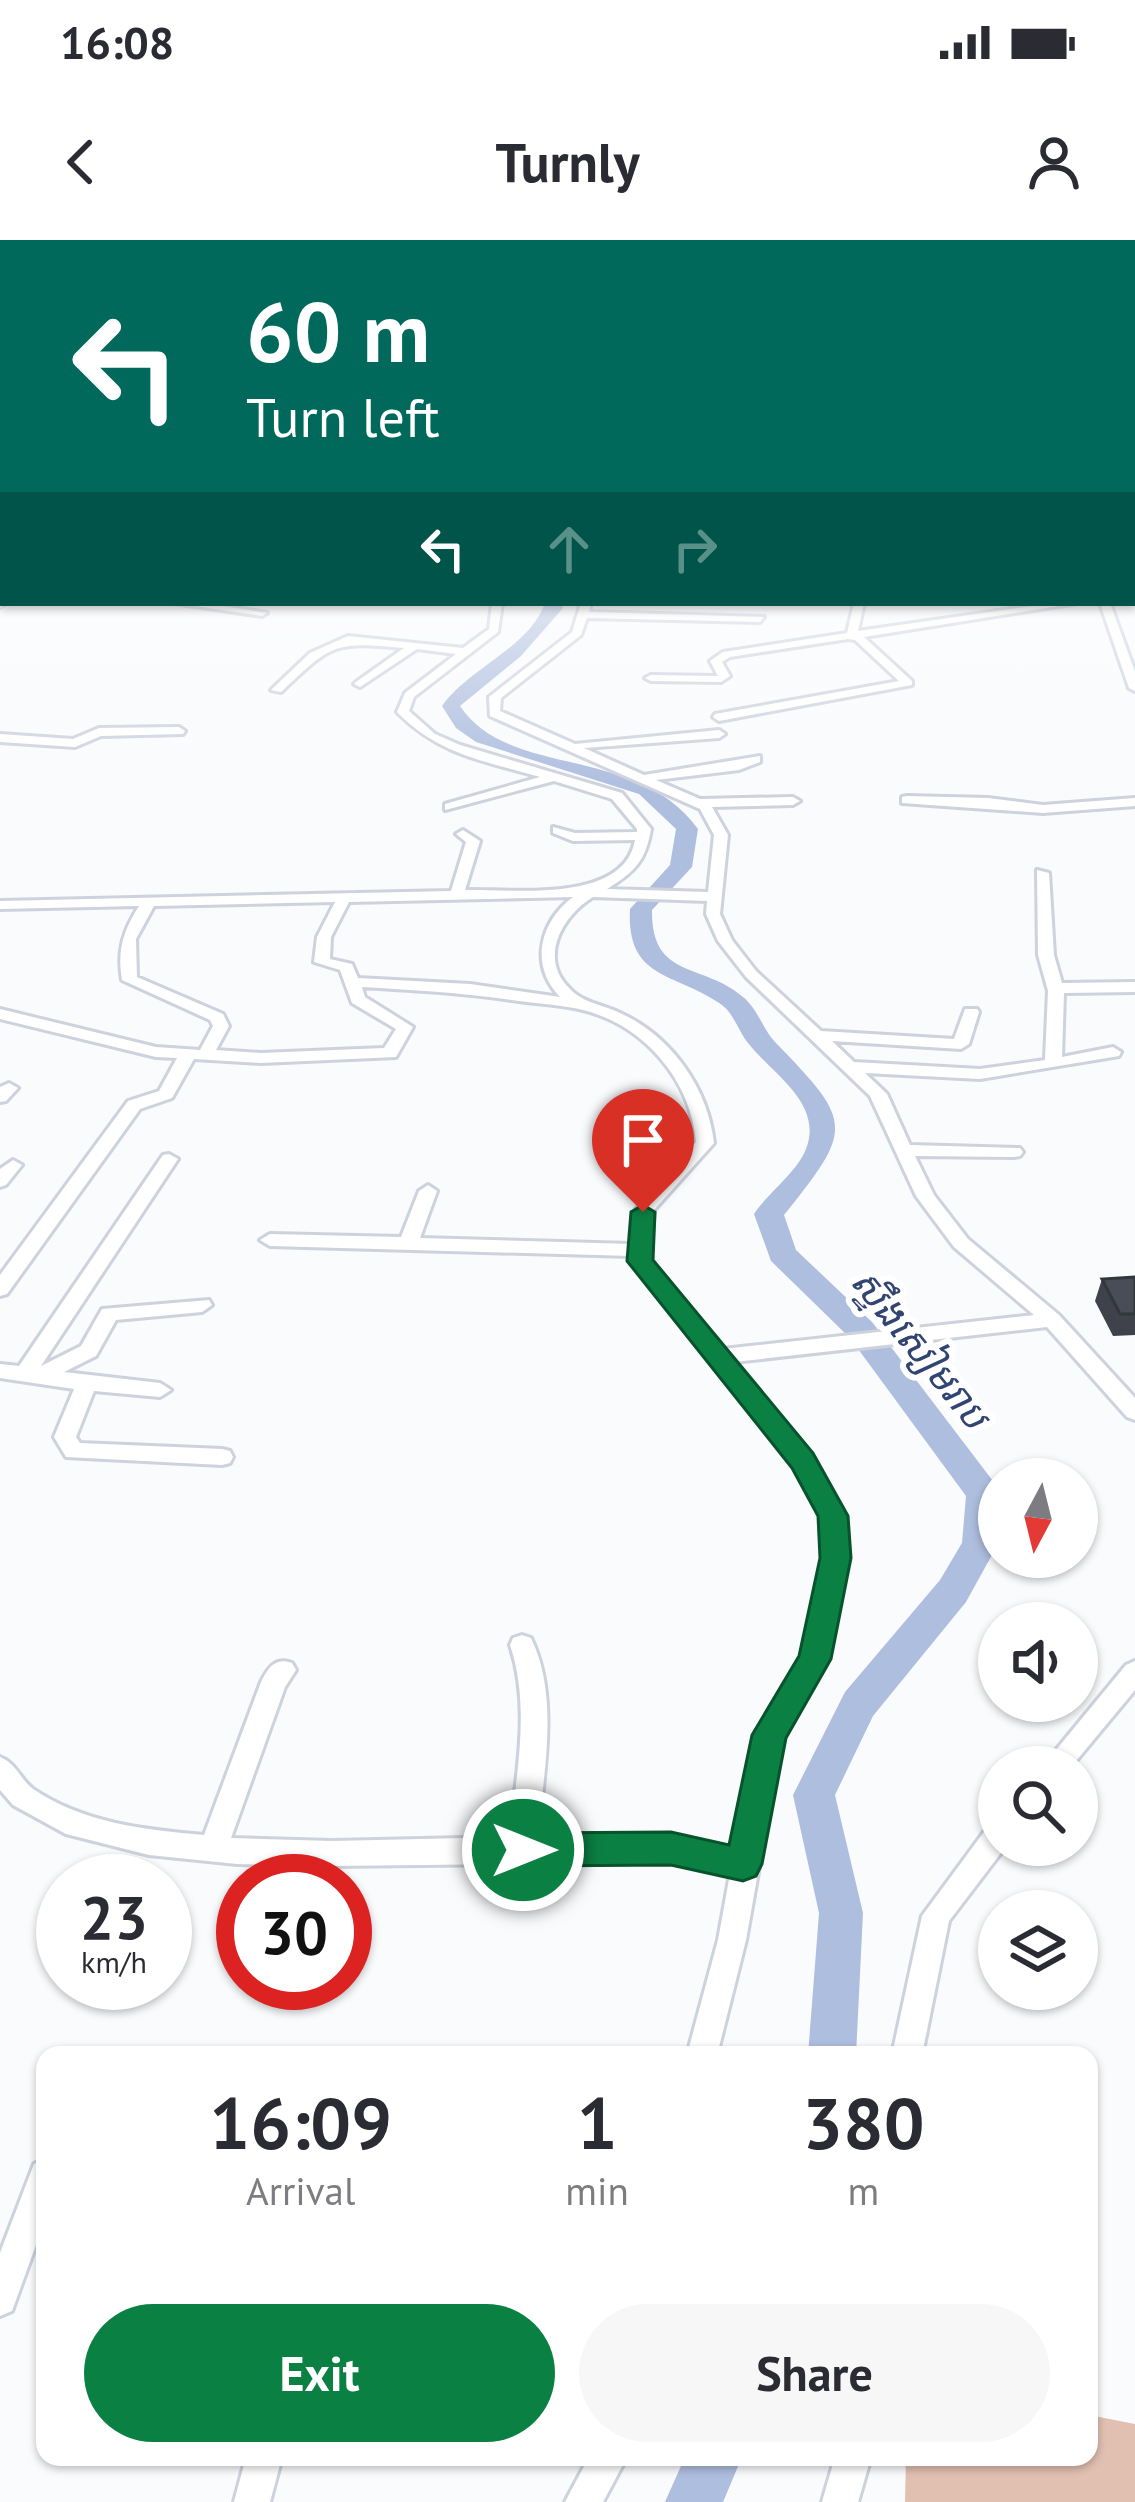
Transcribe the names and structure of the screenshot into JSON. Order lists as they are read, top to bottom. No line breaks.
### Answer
{"water":["ស្ទឹងសៀមរាប"],"north":"bottom","page":{"status":"16:08","header":"Turnly","turn":["60 m","Turn left"],"speed":"23 km/h","limit":"30","eta":["16:09","Arrival","1","min","380","m"],"buttons":["Exit","Share"]}}
